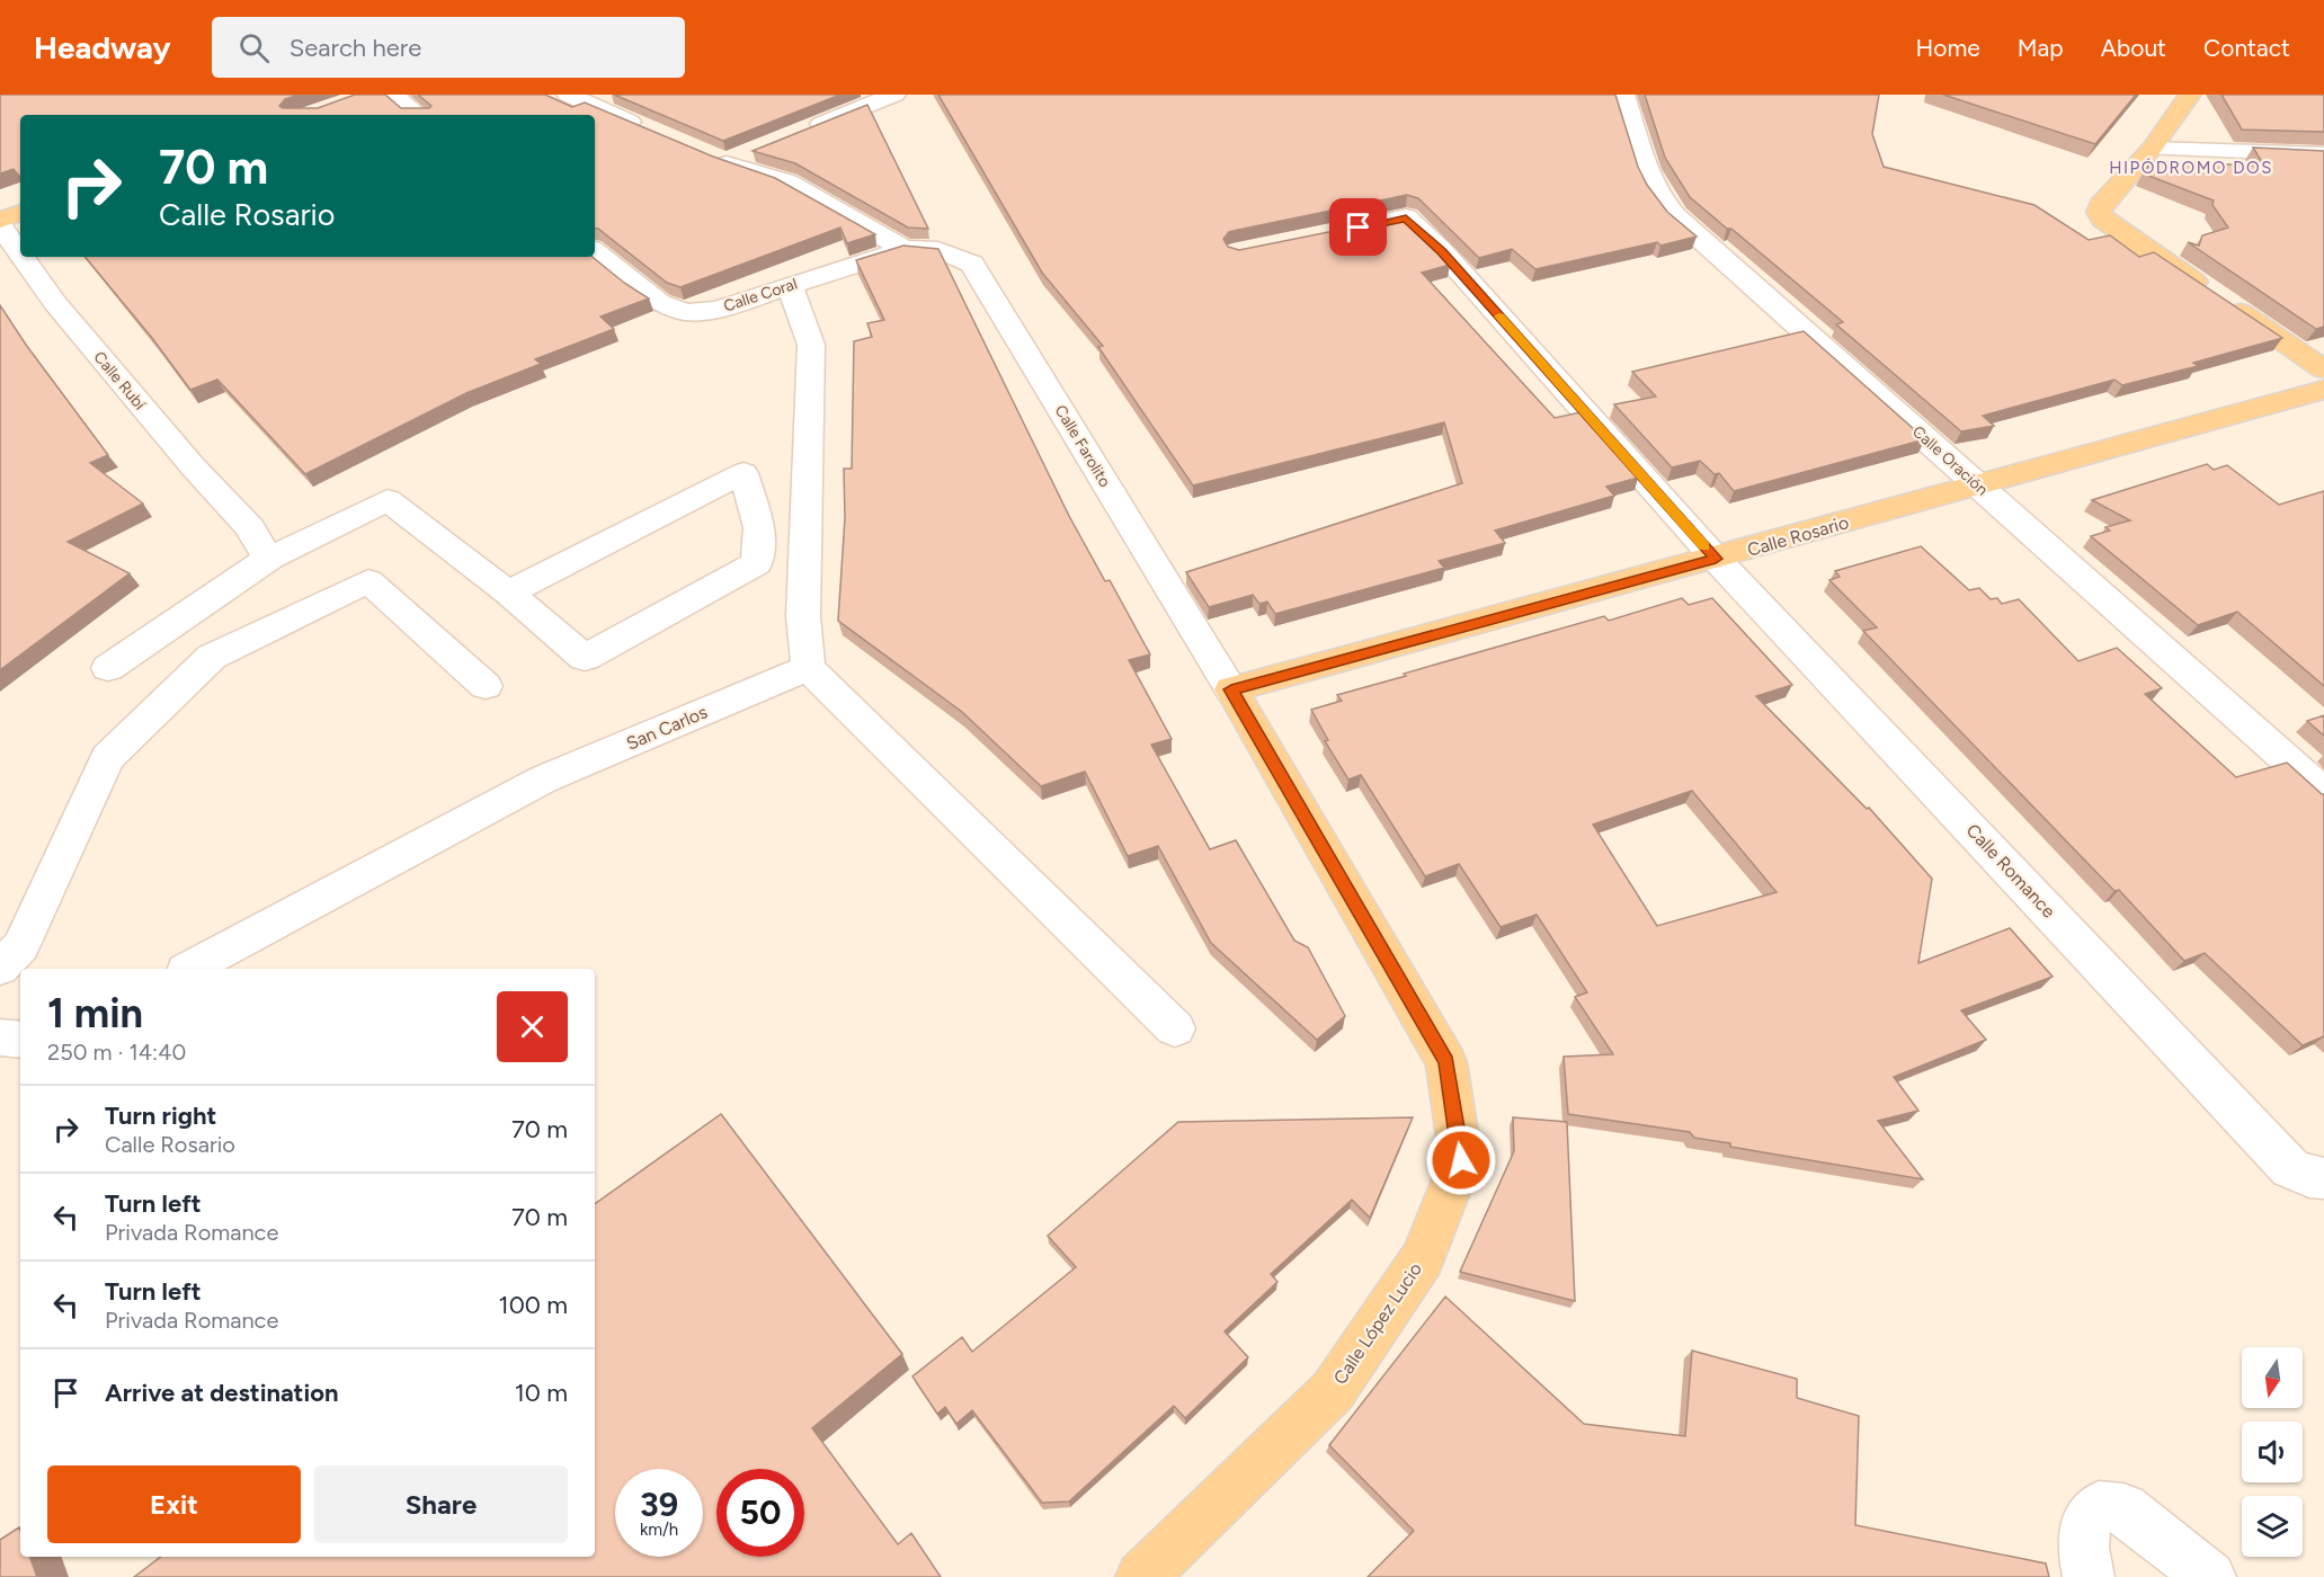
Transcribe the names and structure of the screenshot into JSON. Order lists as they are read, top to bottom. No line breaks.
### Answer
{"streets":{"main road":["Calle Rosario","Calle López Lucio"],"street":["Calle Coral","Calle Rubí","Calle Farolito","Calle Oración","San Carlos","Calle Romance"]},"crossings":[["Calle Coral","Calle Farolito"],["Calle Farolito","Calle Rosario"],["Calle Farolito","Calle López Lucio"],["Calle Oración","Calle Rosario"],["Calle Rosario","Calle Romance"],["Calle Rosario","Calle López Lucio"]],"districts":["HIPÓDROMO DOS"],"north":"bottom","page":{"header":"Headway","search":"Search here","nav":["Home","Map","About","Contact"],"turn":["70 m","Calle Rosario"],"heading":["1 min","250 m · 14:40"],"list":[{"name":"Turn right","note":"Calle Rosario","value":"70 m"},{"name":"Turn left","note":"Privada Romance","value":"70 m"},{"name":"Turn left","note":"Privada Romance","value":"100 m"},{"name":"Arrive at destination","value":"10 m"}],"buttons":["Exit","Share"],"speed":"39 km/h","limit":"50"}}
